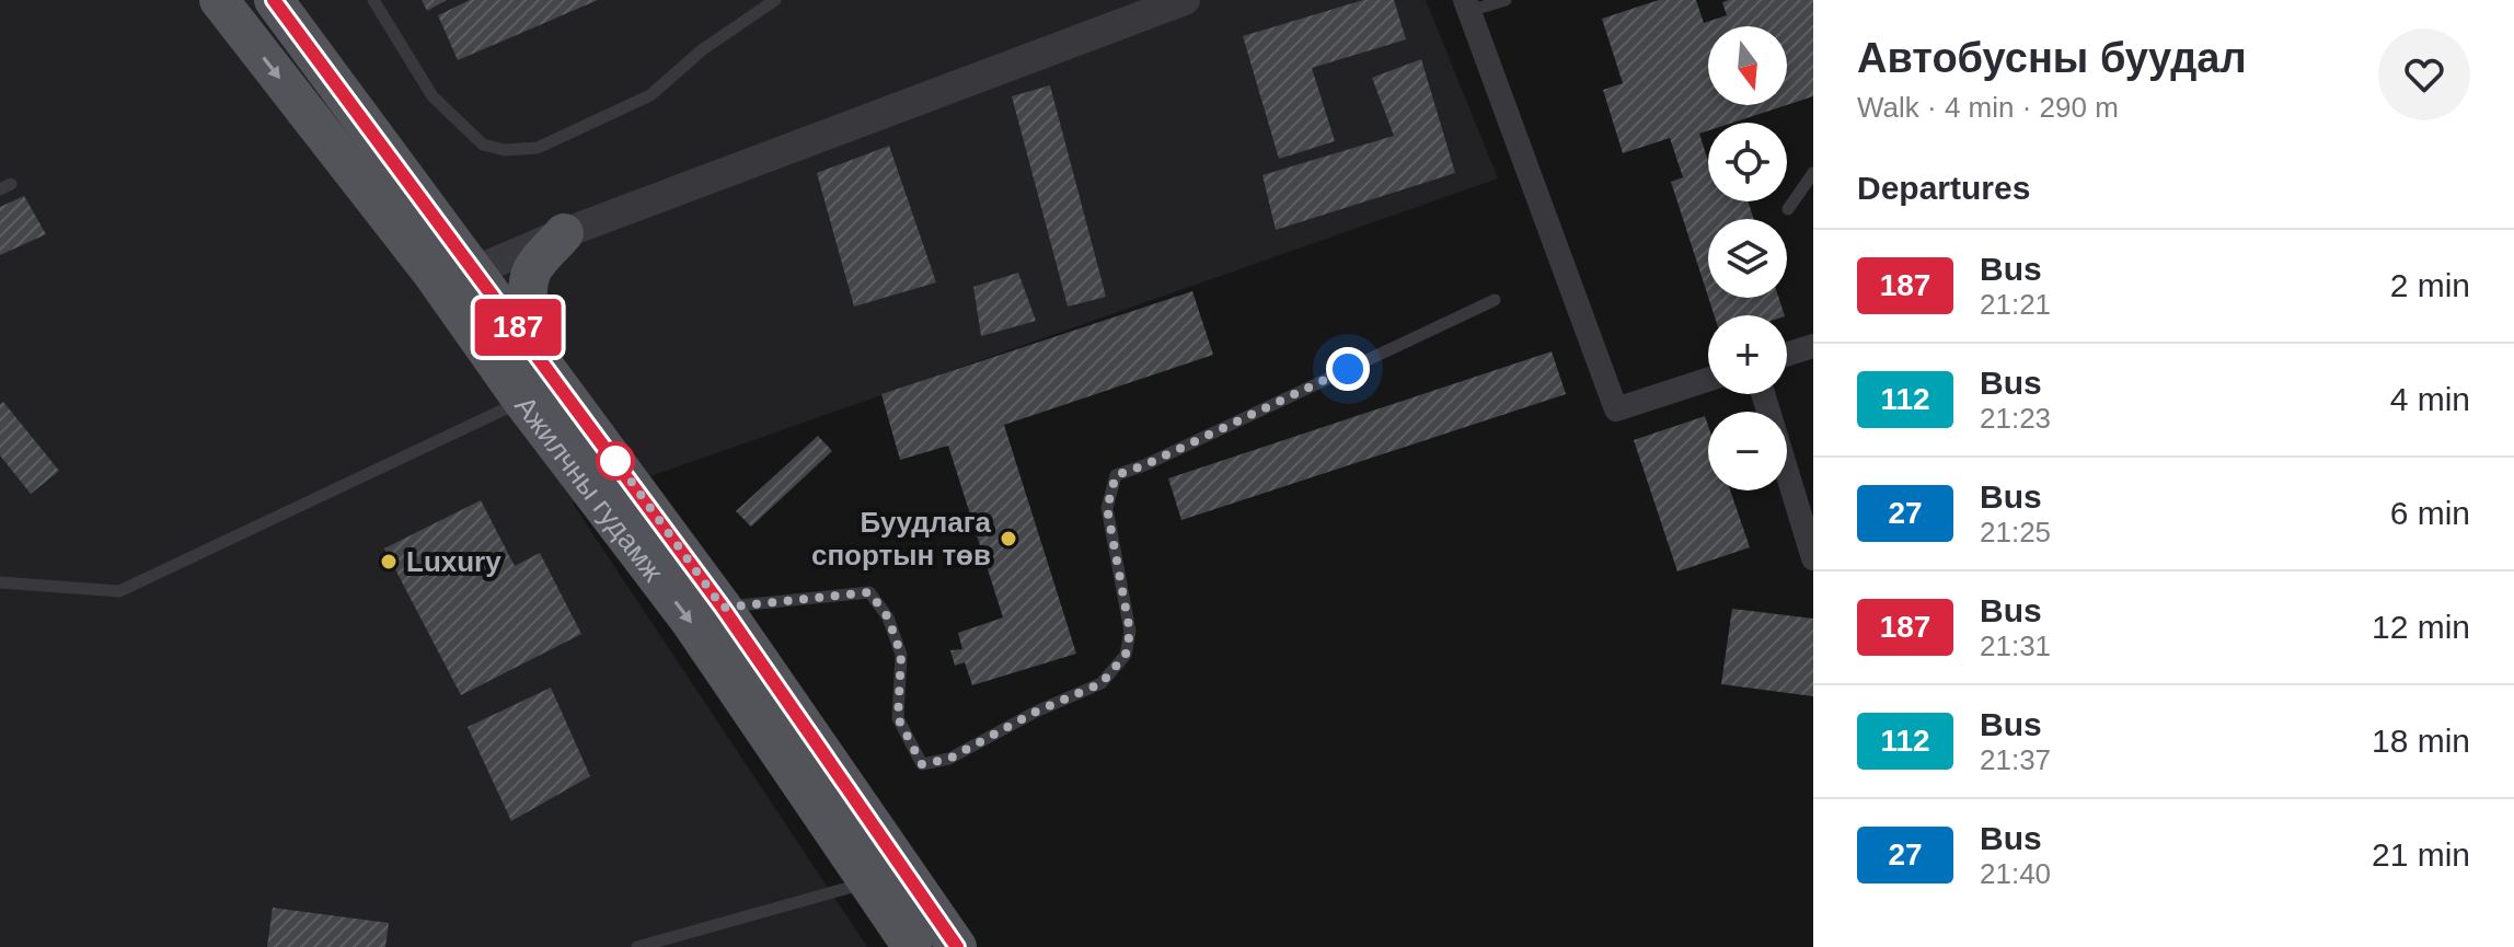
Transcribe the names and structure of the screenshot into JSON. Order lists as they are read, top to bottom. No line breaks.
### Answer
{"streets":{"main road":["Ажилчны гудамж"]},"places":["Буудлага спортын төв","Luxury"],"lines":["bus line 187"],"north":"bottom","page":{"on_map":"187","heading":[["Автобусны буудал","Walk · 4 min · 290 m"],"Departures"],"map_buttons":["+","−"],"list":[{"mark":"187","name":"Bus","note":"21:21","value":"2 min"},{"mark":"112","name":"Bus","note":"21:23","value":"4 min"},{"mark":"27","name":"Bus","note":"21:25","value":"6 min"},{"mark":"187","name":"Bus","note":"21:31","value":"12 min"},{"mark":"112","name":"Bus","note":"21:37","value":"18 min"},{"mark":"27","name":"Bus","note":"21:40","value":"21 min"}]}}
